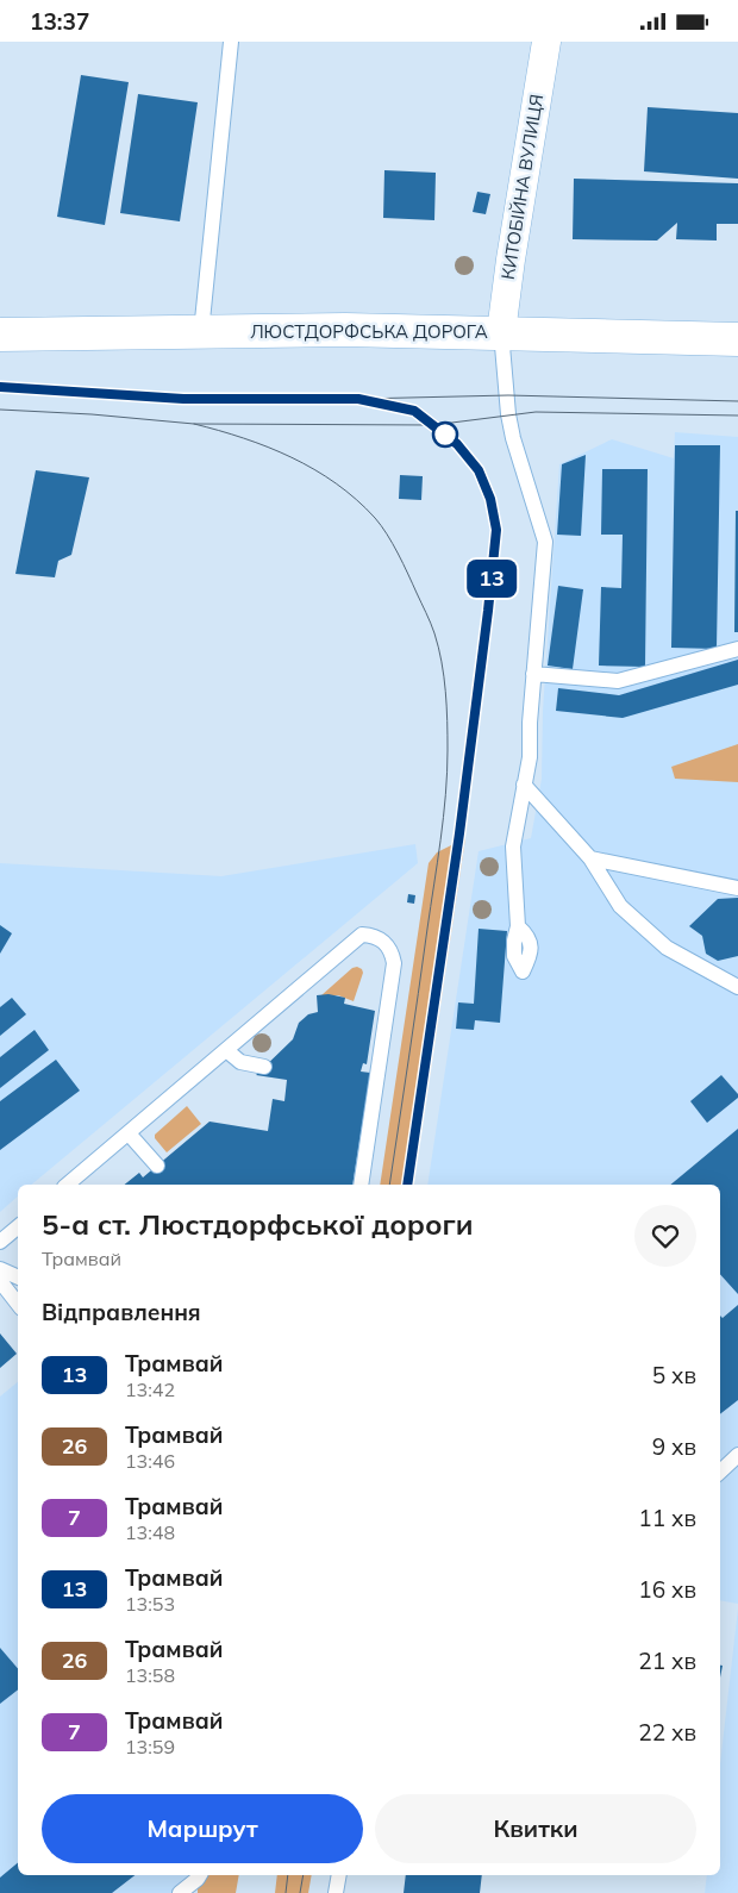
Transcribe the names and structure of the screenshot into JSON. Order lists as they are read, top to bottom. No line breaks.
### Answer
{"streets":{"main road":["ЛЮСТДОРФСЬКА ДОРОГА"],"street":["КИТОБІЙНА ВУЛИЦЯ"]},"crossings":[["КИТОБІЙНА ВУЛИЦЯ","ЛЮСТДОРФСЬКА ДОРОГА"]],"lines":["tram line 13"],"page":{"status":"13:37","on_map":"13","heading":[["5-а ст. Люстдорфської дороги","Трамвай"],"Відправлення"],"list":[{"mark":"13","name":"Трамвай","note":"13:42","value":"5 хв"},{"mark":"26","name":"Трамвай","note":"13:46","value":"9 хв"},{"mark":"7","name":"Трамвай","note":"13:48","value":"11 хв"},{"mark":"13","name":"Трамвай","note":"13:53","value":"16 хв"},{"mark":"26","name":"Трамвай","note":"13:58","value":"21 хв"},{"mark":"7","name":"Трамвай","note":"13:59","value":"22 хв"}],"buttons":["Маршрут","Квитки"]}}
